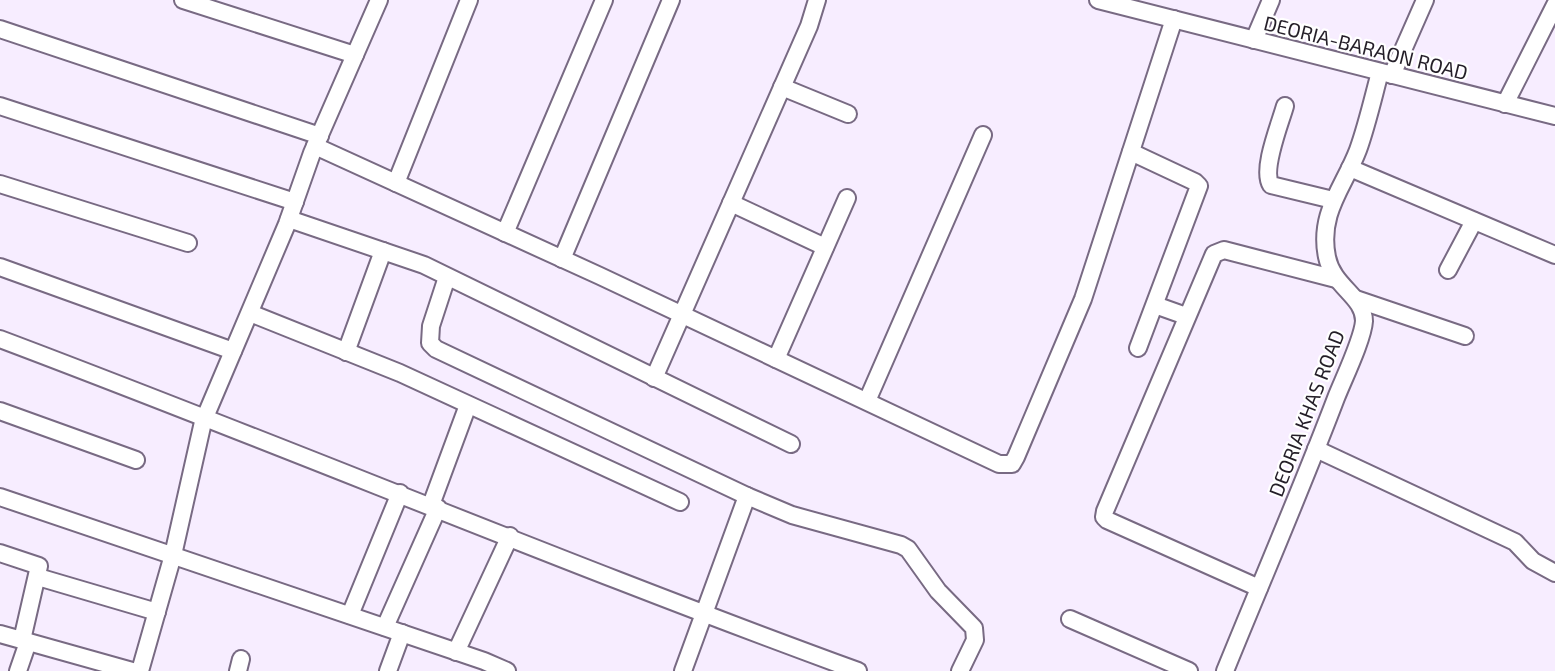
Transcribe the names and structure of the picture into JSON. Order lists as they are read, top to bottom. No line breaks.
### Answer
{"streets":{"street":["DEORIA-BARAON ROAD","DEORIA KHAS ROAD"]}}
